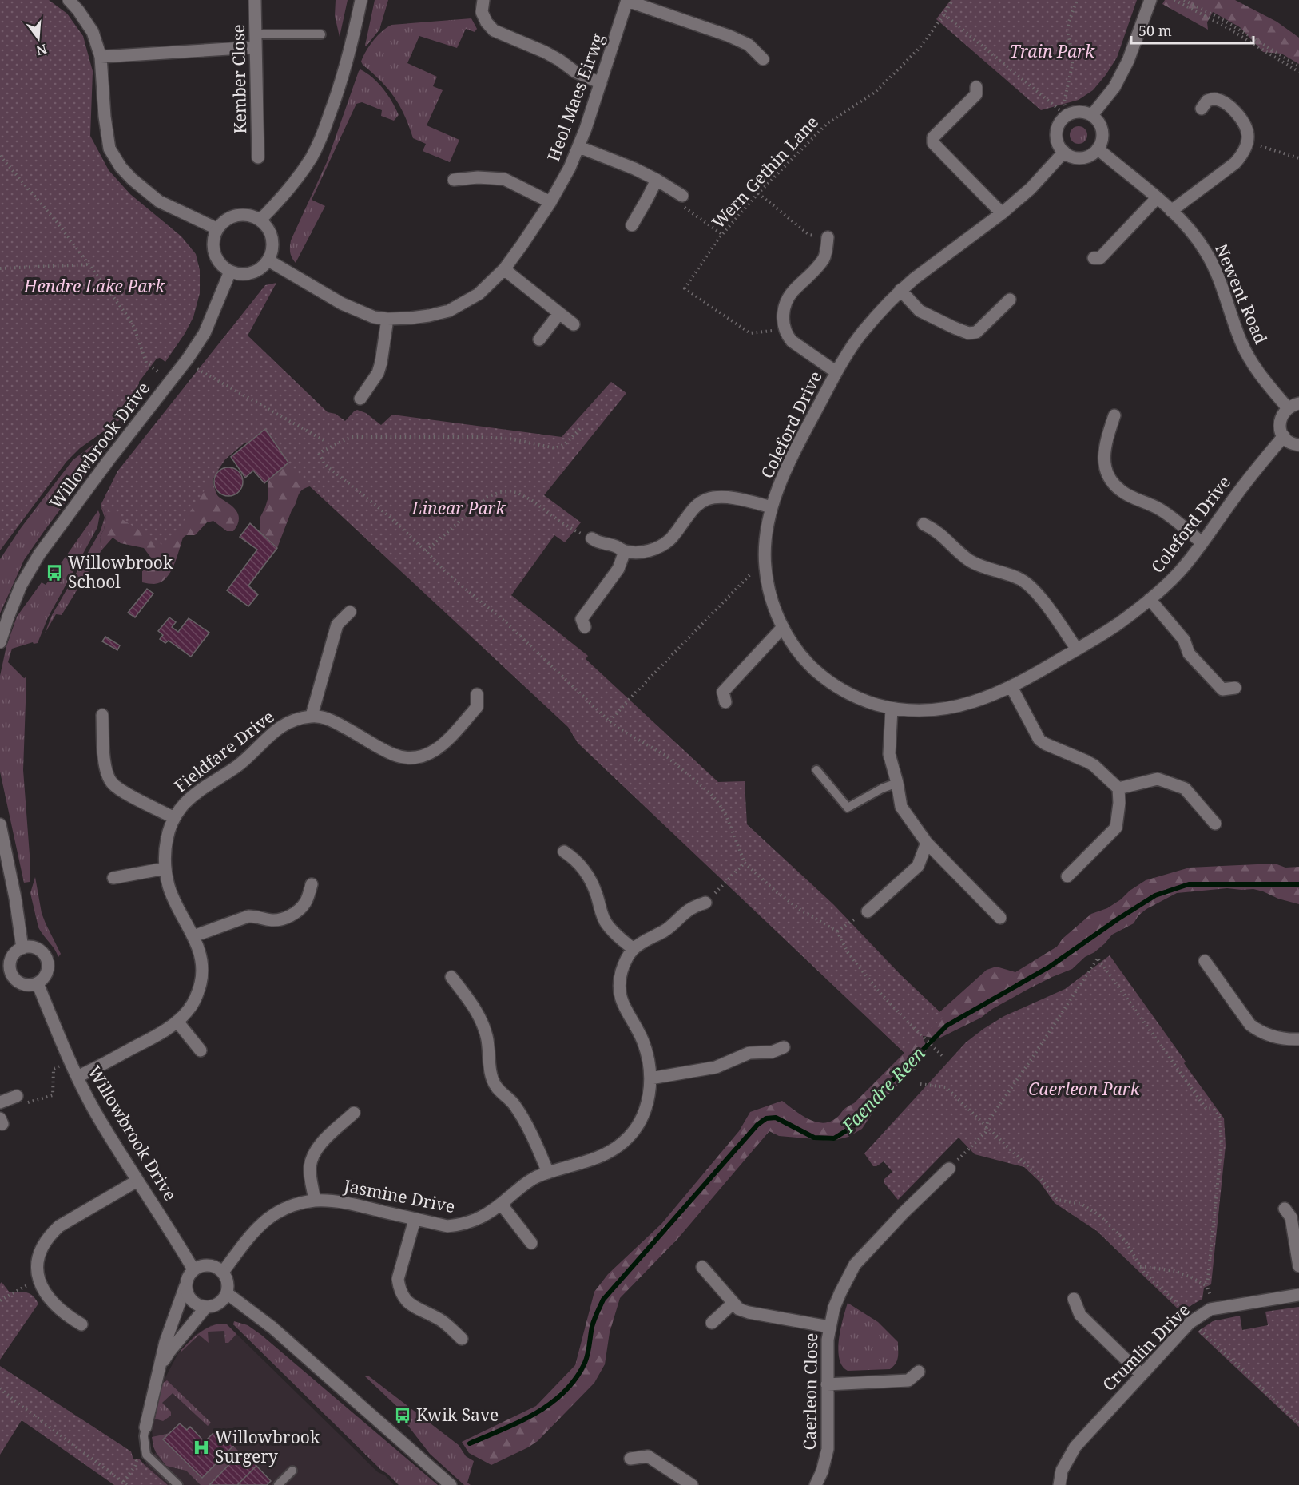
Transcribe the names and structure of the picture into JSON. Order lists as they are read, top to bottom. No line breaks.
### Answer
{"streets":{"street":["Kember Close","Heol Maes Eirwg","Newent Road","Coleford Drive","Willowbrook Drive","Fieldfare Drive","Jasmine Drive","Crumlin Drive","Caerleon Close"],"path":["Wern Gethin Lane"]},"crossings":[["Heol Maes Eirwg","Willowbrook Drive"],["Newent Road","Coleford Drive"],["Willowbrook Drive","Fieldfare Drive"],["Willowbrook Drive","Jasmine Drive"]],"water":["Faendre Reen"],"parks":["Train Park","Hendre Lake Park","Linear Park","Caerleon Park"],"places":{"bus stop":["Willowbrook School","Kwik Save"],"hospital":["Willowbrook Surgery"]},"scale_bar":"50 m","north":"bottom"}
